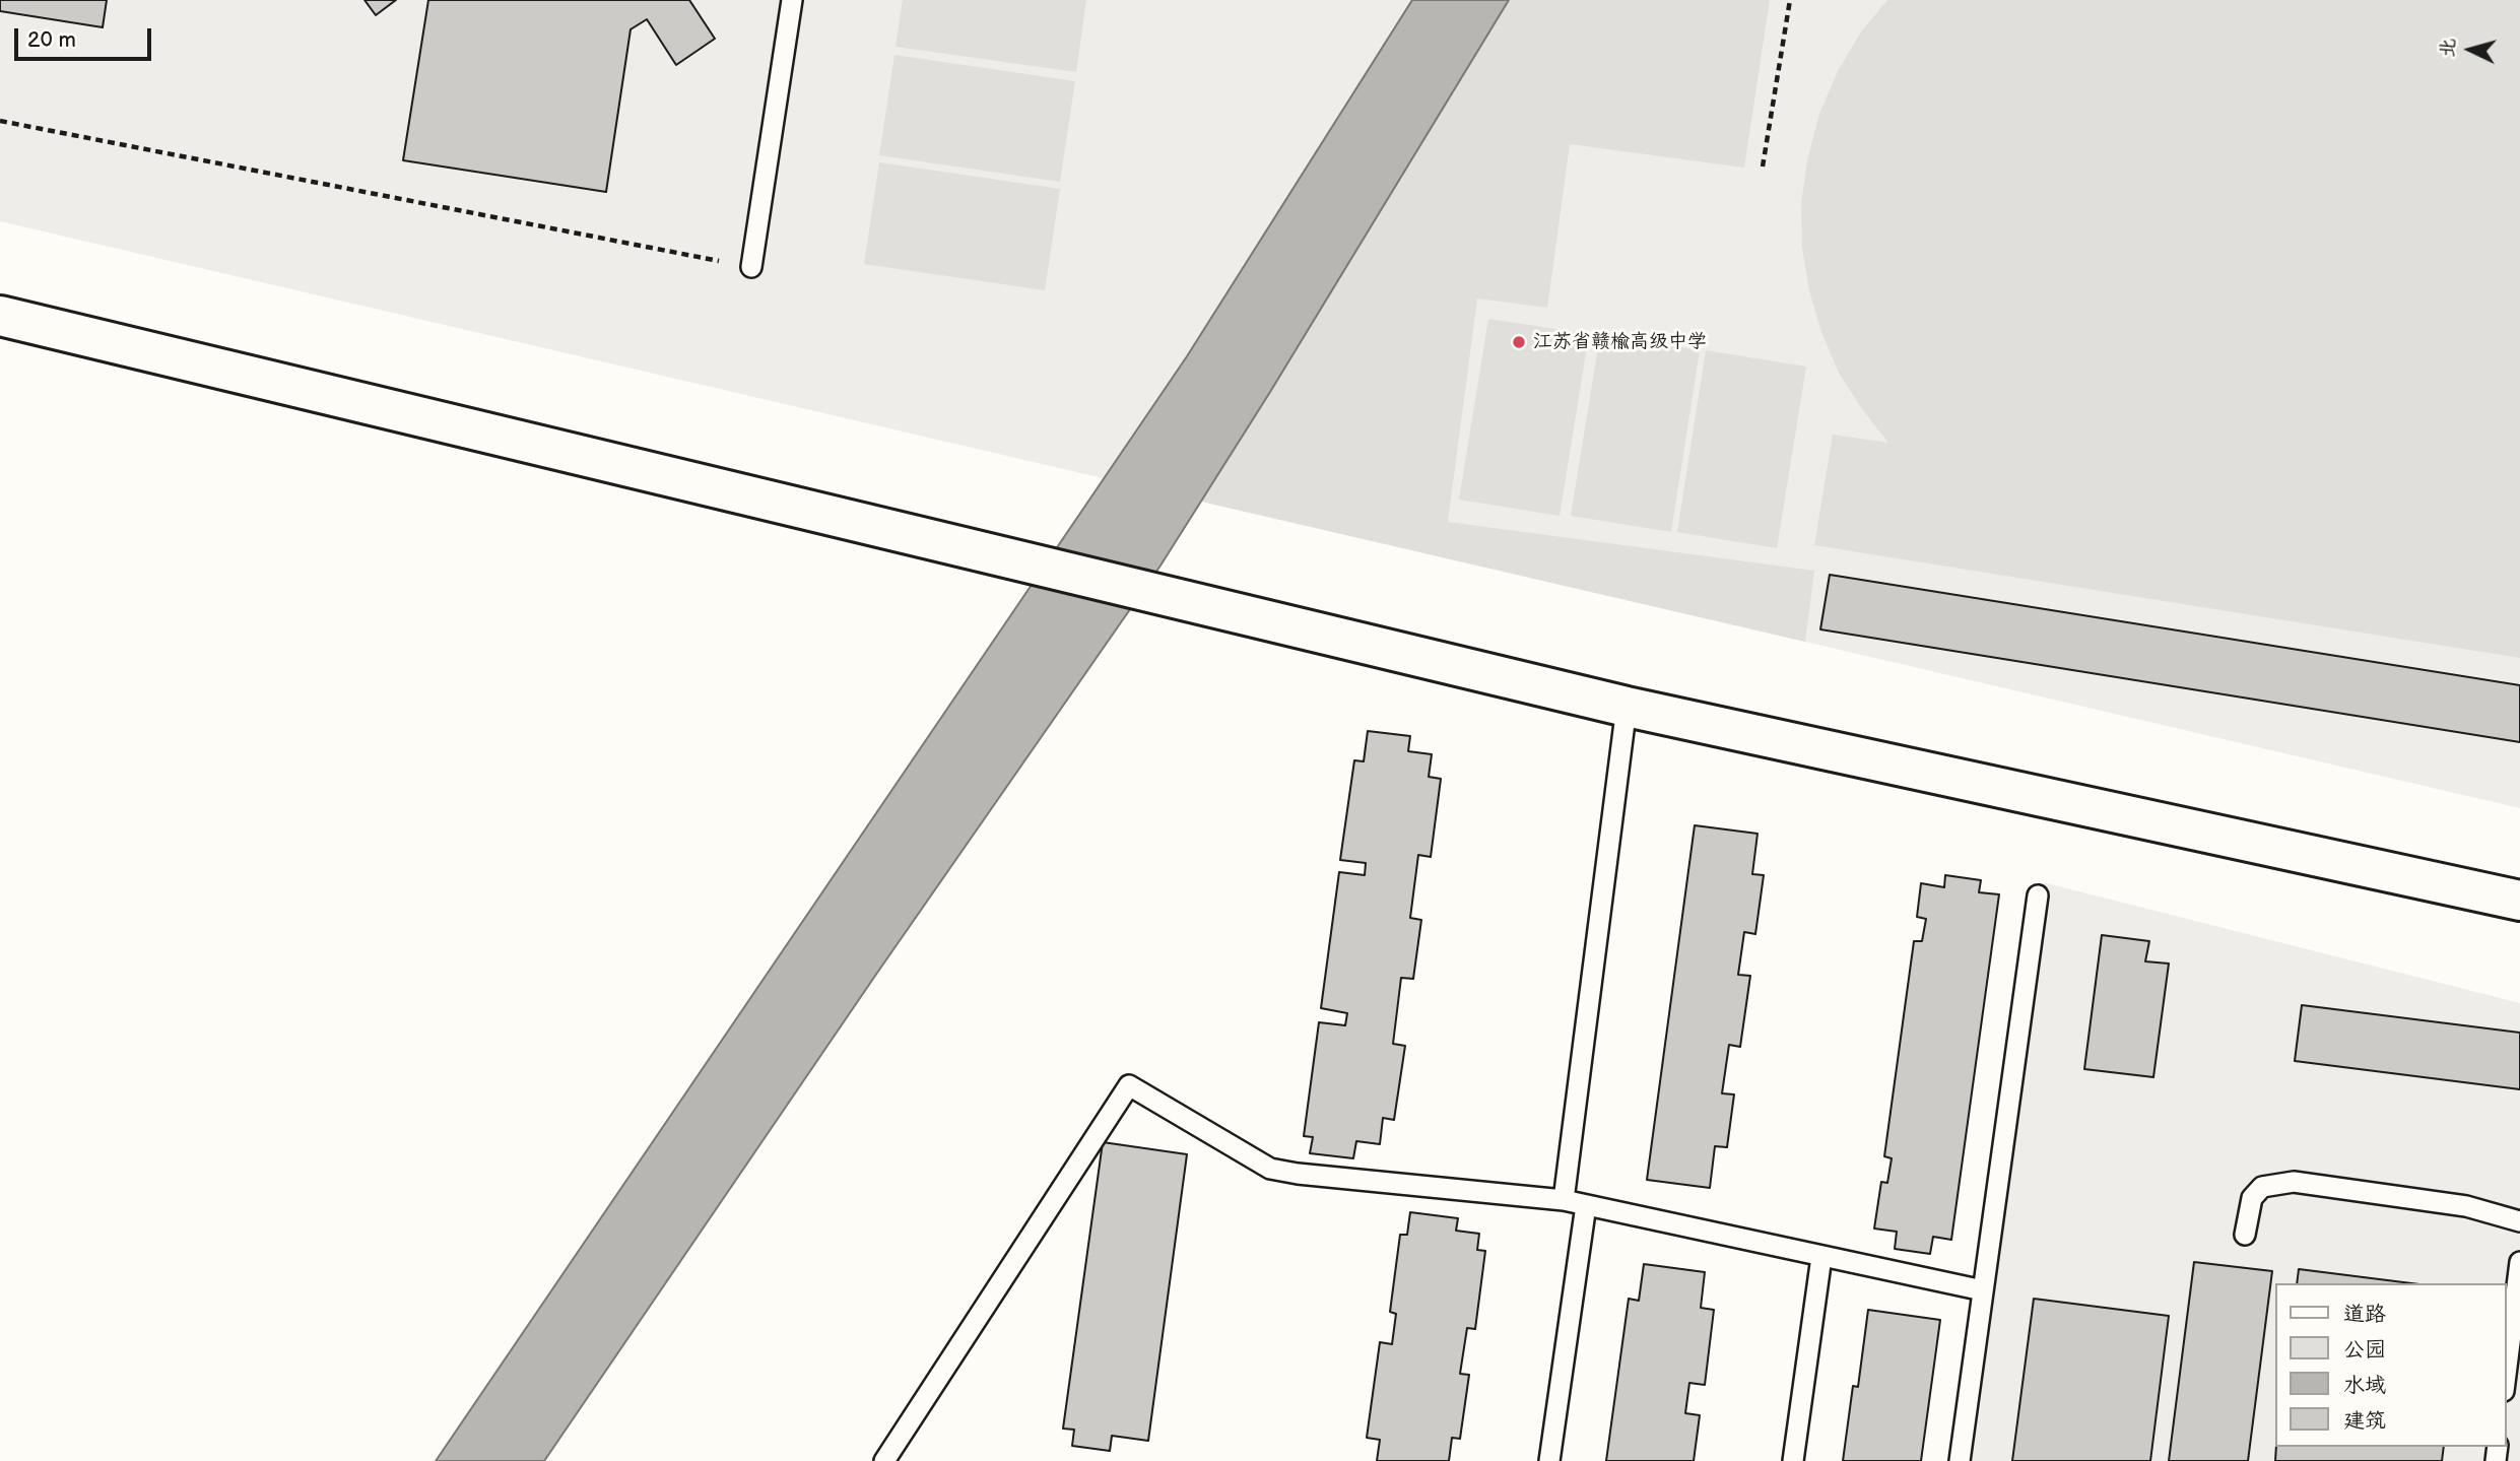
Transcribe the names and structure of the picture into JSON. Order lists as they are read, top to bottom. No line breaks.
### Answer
{"places":["江苏省赣榆高级中学"],"legend":["道路","公园","水域","建筑"],"scale_bar":"20 m","north":"left"}
